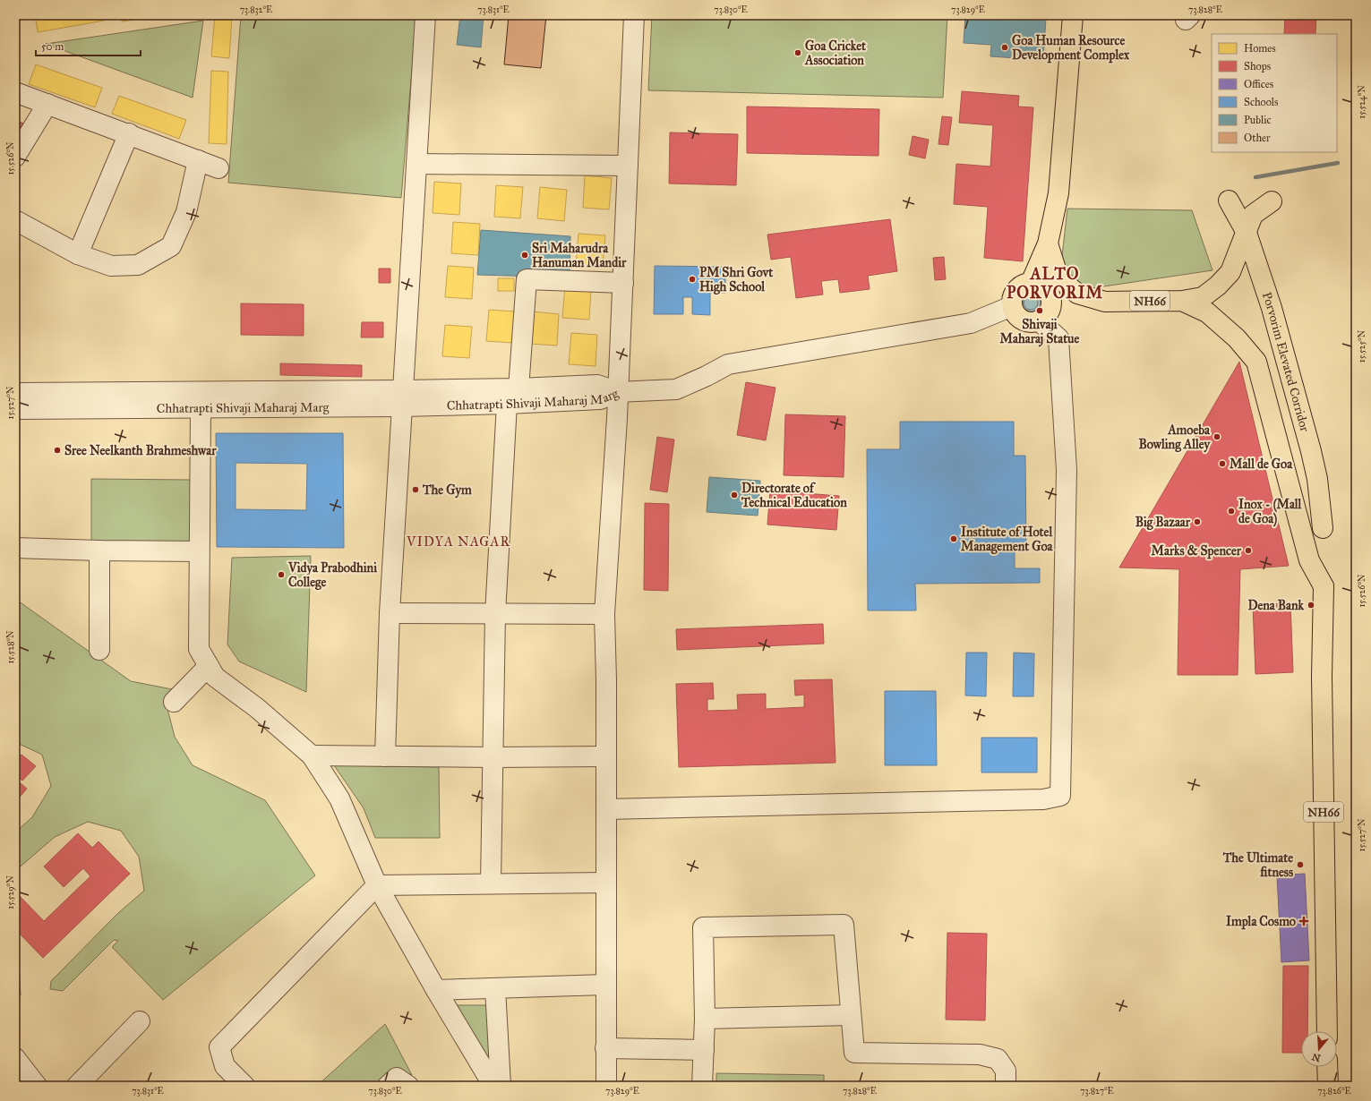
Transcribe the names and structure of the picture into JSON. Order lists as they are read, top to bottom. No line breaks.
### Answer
{"streets":{"main road":["NH66","Porvorim Elevated Corridor"],"street":["Chhatrapti Shivaji Maharaj Marg"]},"districts":["ALTO PORVORIM","VIDYA NAGAR"],"places":{"other":["Goa Human Resource Development Complex","Goa Cricket Association","Sri Maharudra Hanuman Mandir","PM Shri Govt High School","Shivaji Maharaj Statue","Amoeba Bowling Alley","Sree Neelkanth Brahmeshwar","Mall de Goa","The Gym","Directorate of Technical Education","Inox - (Mall de Goa)","Big Bazaar","Institute of Hotel Management Goa","Marks & Spencer","Vidya Prabodhini College","Dena Bank","The Ultimate fitness"],"health":["Impla Cosmo"]},"legend":["Homes","Shops","Offices","Schools","Public","Other"],"scale_bar":"50 m","north":"bottom","coordinates":["73.832°E","73.831°E","73.830°E","73.829°E","73.828°E","15.524°N","15.526°N","15.525°N","15.527°N","15.528°N","15.529°N","73.827°E","73.826°E"]}
